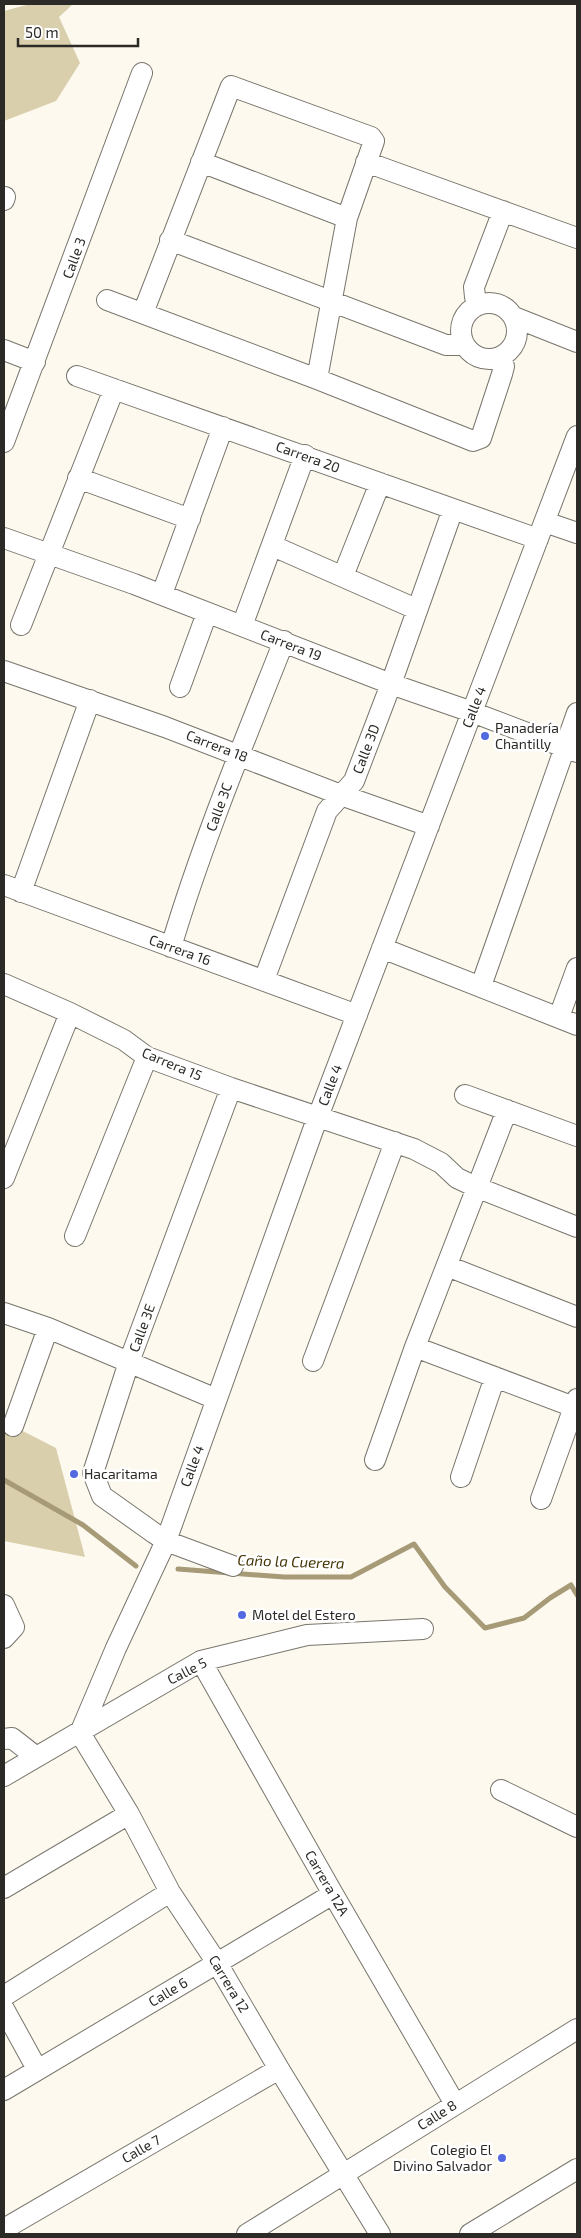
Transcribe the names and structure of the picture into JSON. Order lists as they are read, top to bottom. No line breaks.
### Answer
{"streets":{"street":["Calle 3","Carrera 20","Carrera 19","Calle 4","Carrera 18","Calle 3D","Calle 3C","Carrera 16","Carrera 15","Calle 3E","Calle 5","Carrera 12A","Carrera 12","Calle 6","Calle 8","Calle 7"]},"crossings":[["Carrera 20","Calle 4"],["Carrera 20","Calle 3D"],["Carrera 19","Calle 4"],["Carrera 19","Calle 3D"],["Carrera 19","Calle 3C"],["Calle 4","Carrera 18"],["Calle 4","Carrera 16"],["Calle 4","Carrera 15"],["Calle 4","Calle 3E"],["Calle 4","Calle 5"],["Calle 4","Carrera 12"],["Carrera 18","Calle 3D"],["Carrera 18","Calle 3C"],["Calle 3D","Carrera 16"],["Calle 3C","Carrera 16"],["Carrera 15","Calle 3E"],["Calle 5","Carrera 12A"],["Calle 5","Carrera 12"],["Carrera 12A","Calle 6"],["Carrera 12A","Calle 8"],["Carrera 12","Calle 6"],["Carrera 12","Calle 8"],["Carrera 12","Calle 7"]],"water":["Caño la Cuerera"],"places":["Panadería Chantilly","Hacaritama","Motel del Estero","Colegio El Divino Salvador"],"scale_bar":"50 m"}
